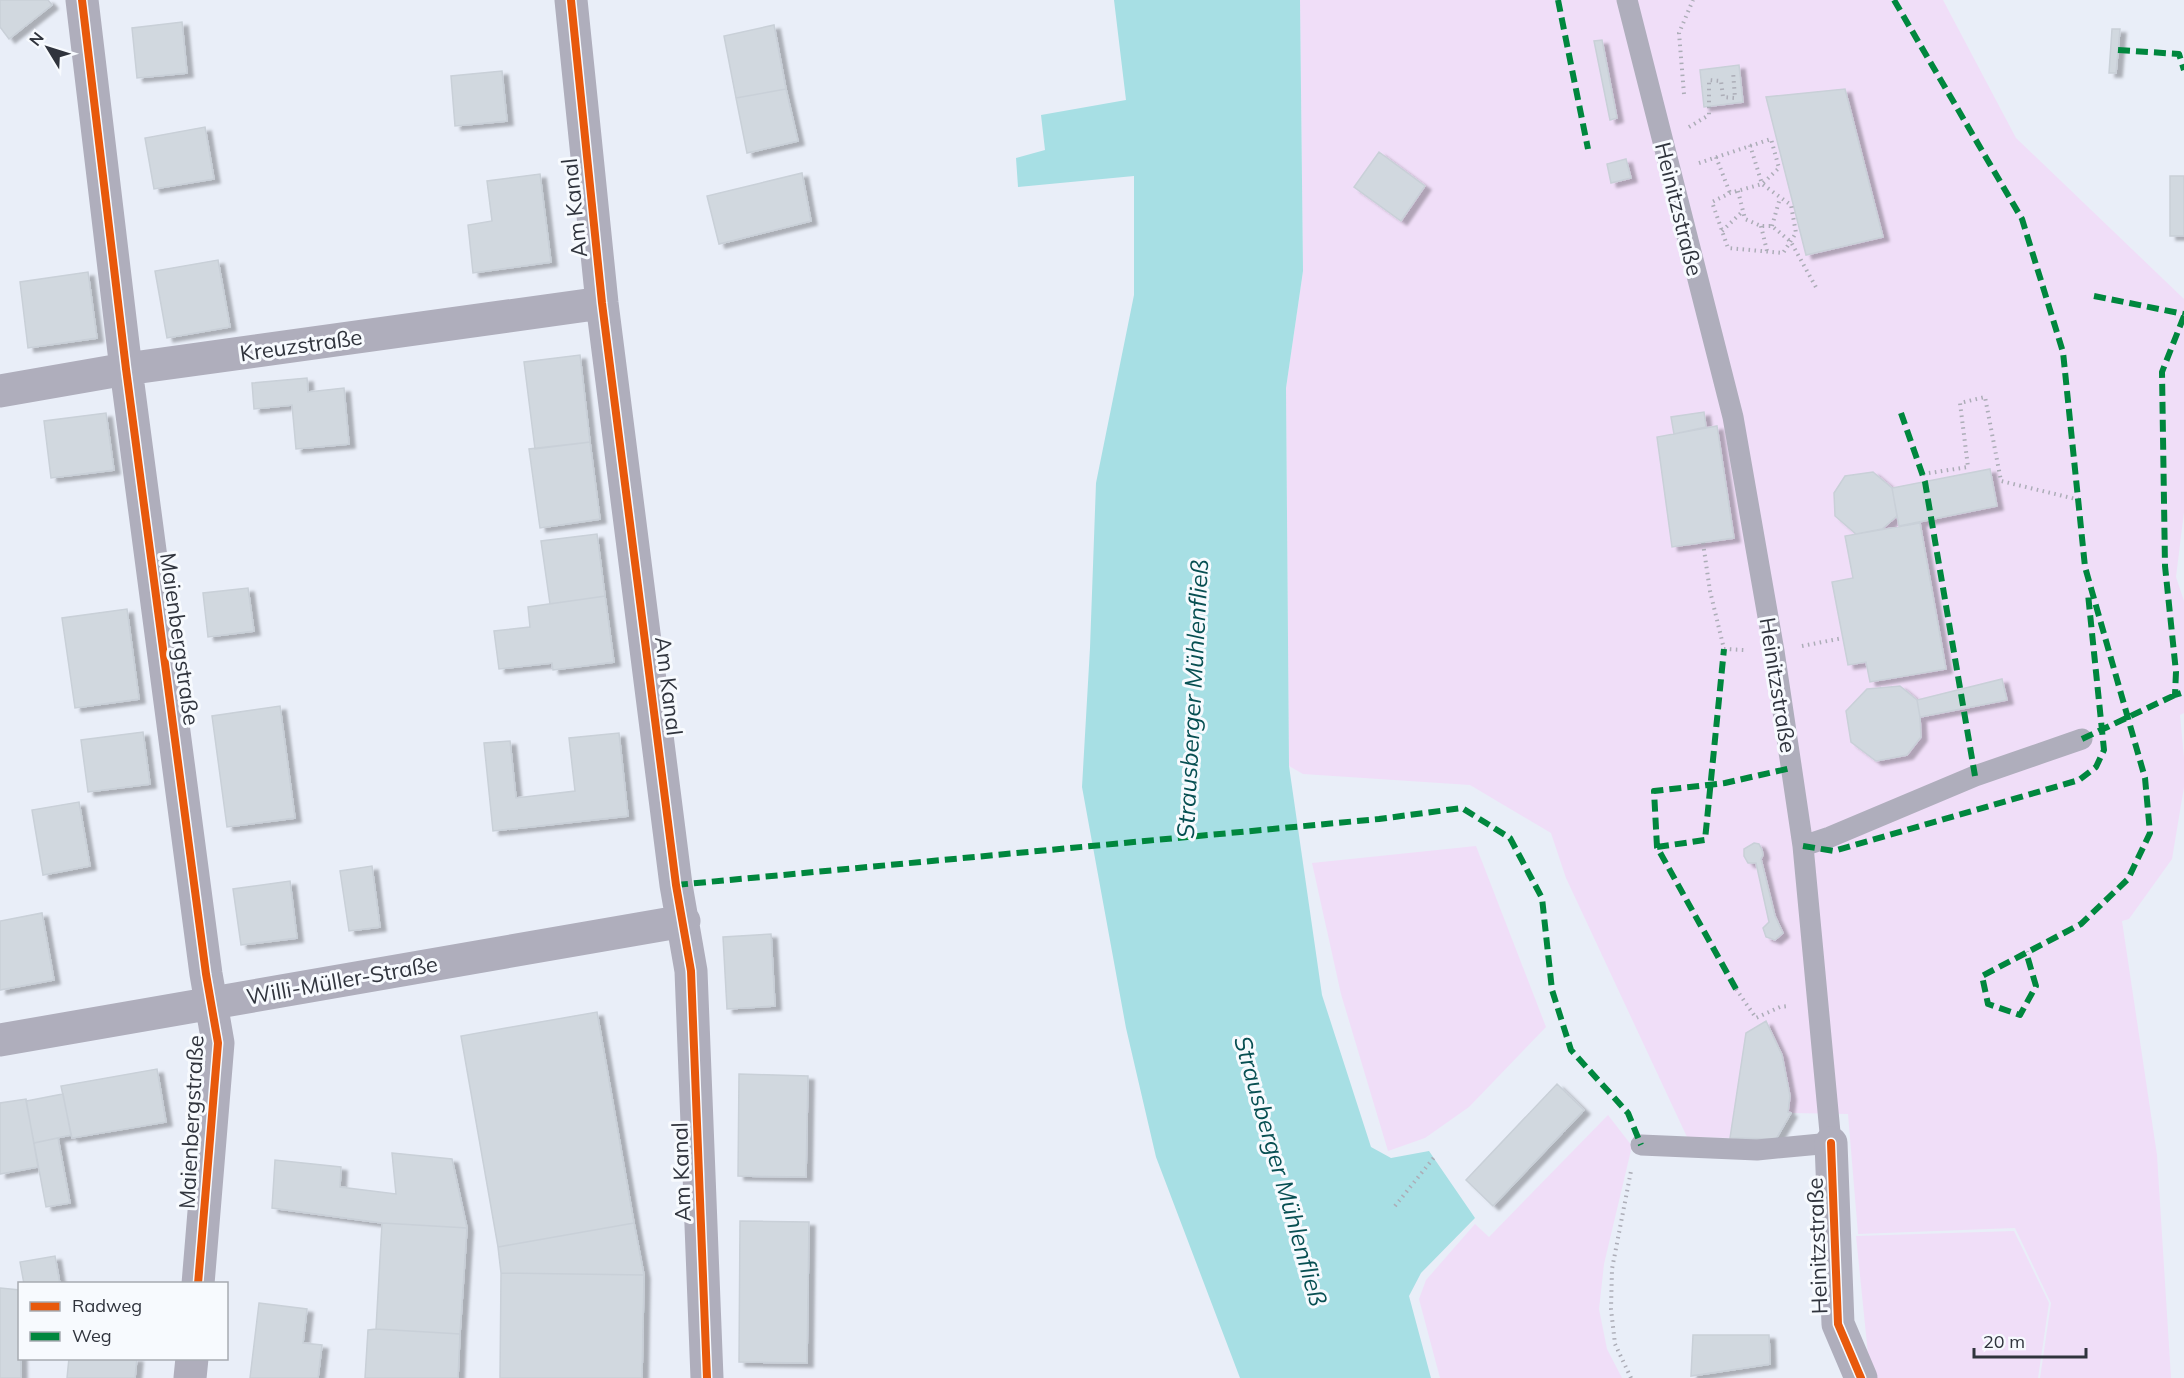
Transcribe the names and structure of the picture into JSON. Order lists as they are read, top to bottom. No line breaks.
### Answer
{"streets":{"street":["Am Kanal","Heinitzstraße","Kreuzstraße","Maienbergstraße","Willi-Müller-Straße"]},"crossings":[["Am Kanal","Kreuzstraße"],["Am Kanal","Willi-Müller-Straße"],["Kreuzstraße","Maienbergstraße"],["Maienbergstraße","Willi-Müller-Straße"]],"water":["Strausberger Mühlenfließ"],"legend":["Radweg","Weg"],"scale_bar":"20 m","north":"top left"}
